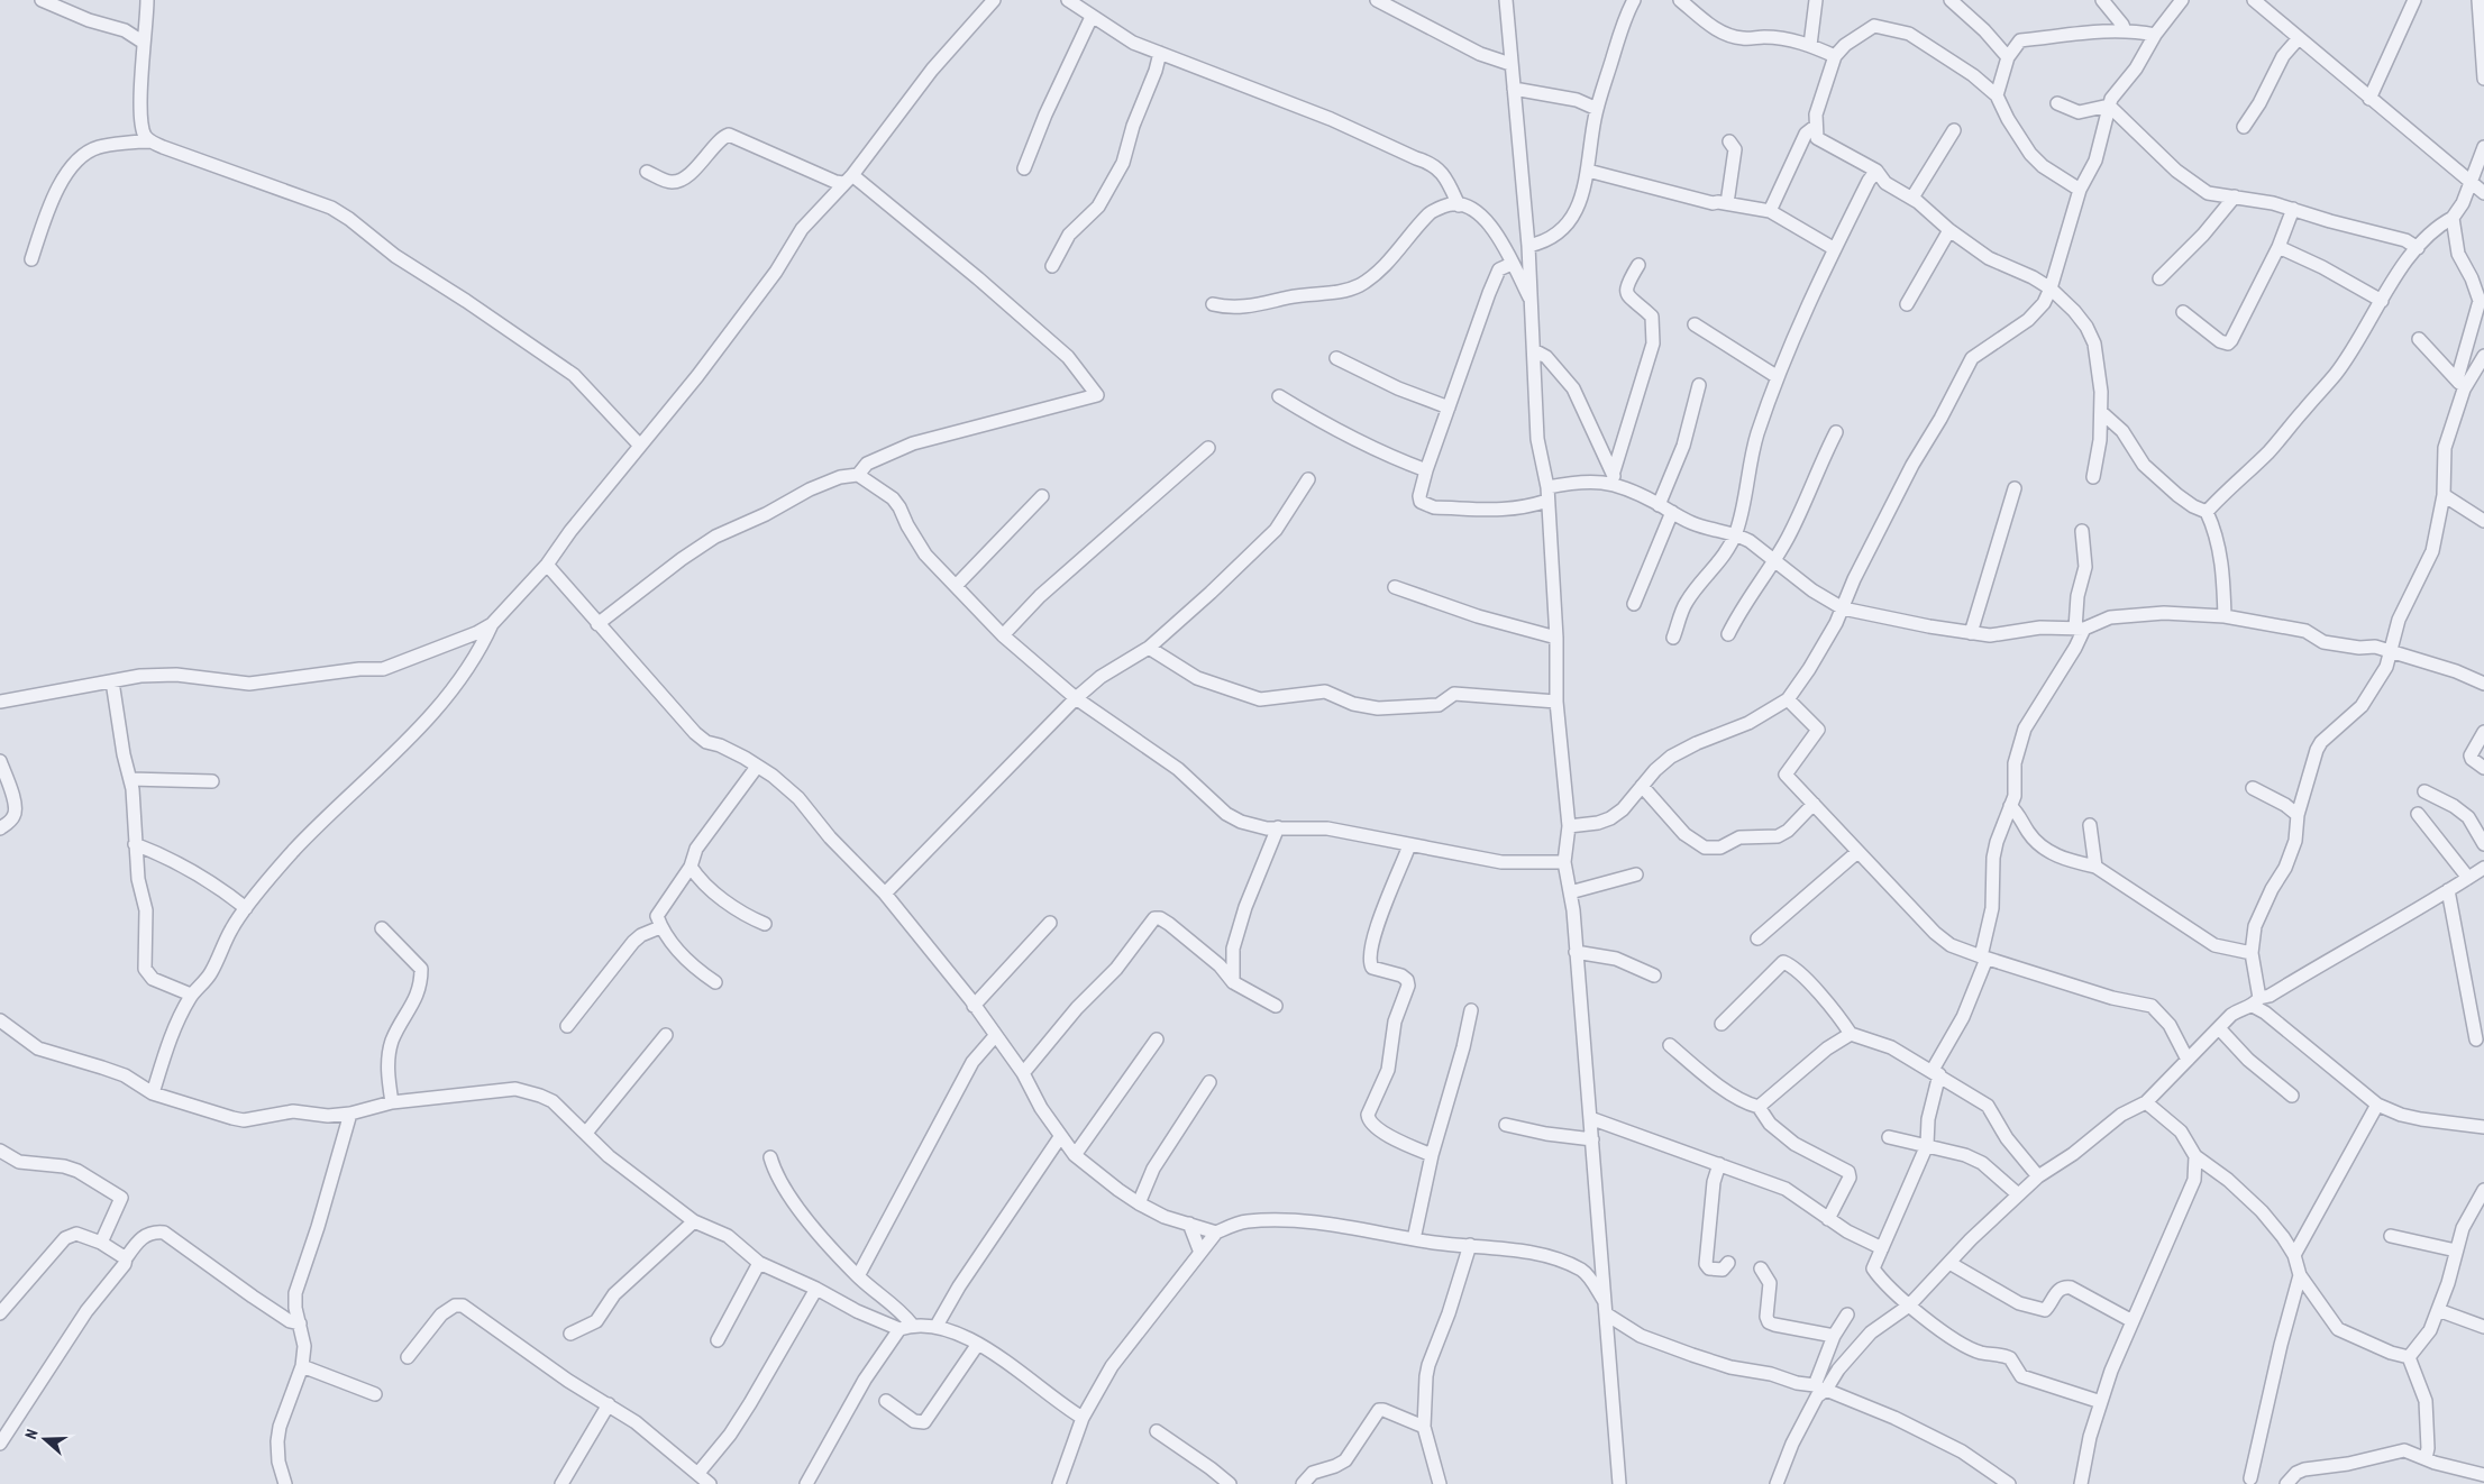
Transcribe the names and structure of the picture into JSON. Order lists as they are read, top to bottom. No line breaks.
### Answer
{"north":"left"}
